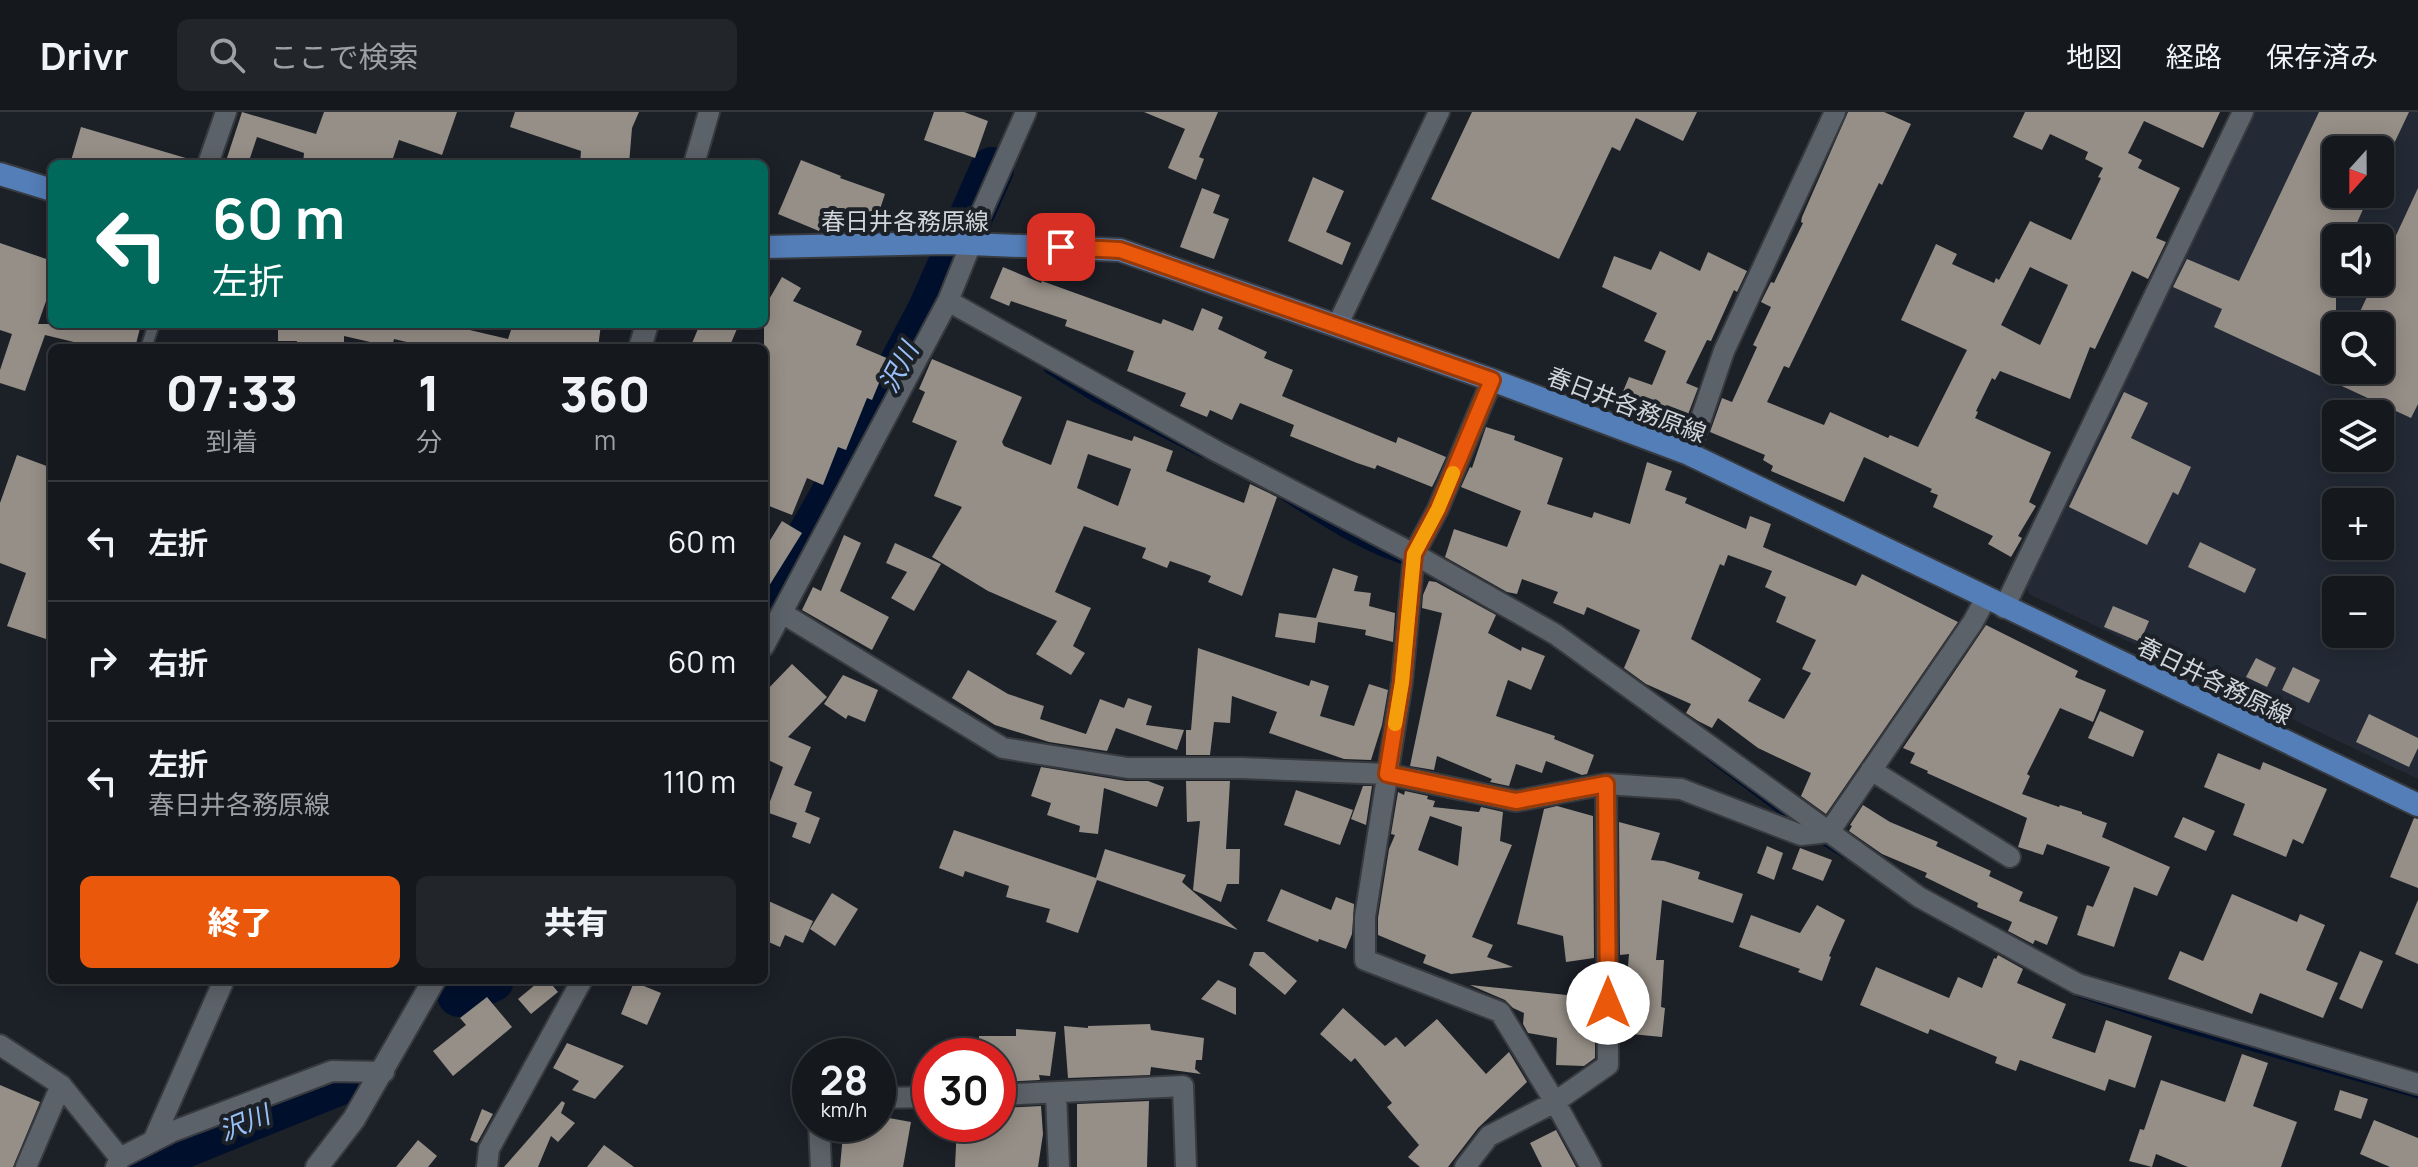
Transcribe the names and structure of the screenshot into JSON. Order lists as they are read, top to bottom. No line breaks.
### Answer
{"streets":{"main road":["春日井各務原線"]},"water":["沢川"],"north":"bottom","page":{"header":"Drivr","search":"ここで検索","nav":["地図","経路","保存済み"],"map_buttons":["+","−"],"turn":["60 m","左折"],"eta":["07:33","到着","1","分","360","m"],"list":[{"name":"左折","value":"60 m"},{"name":"右折","value":"60 m"},{"name":"左折","note":"春日井各務原線","value":"110 m"}],"buttons":["終了","共有"],"speed":"28 km/h","limit":"30"}}
